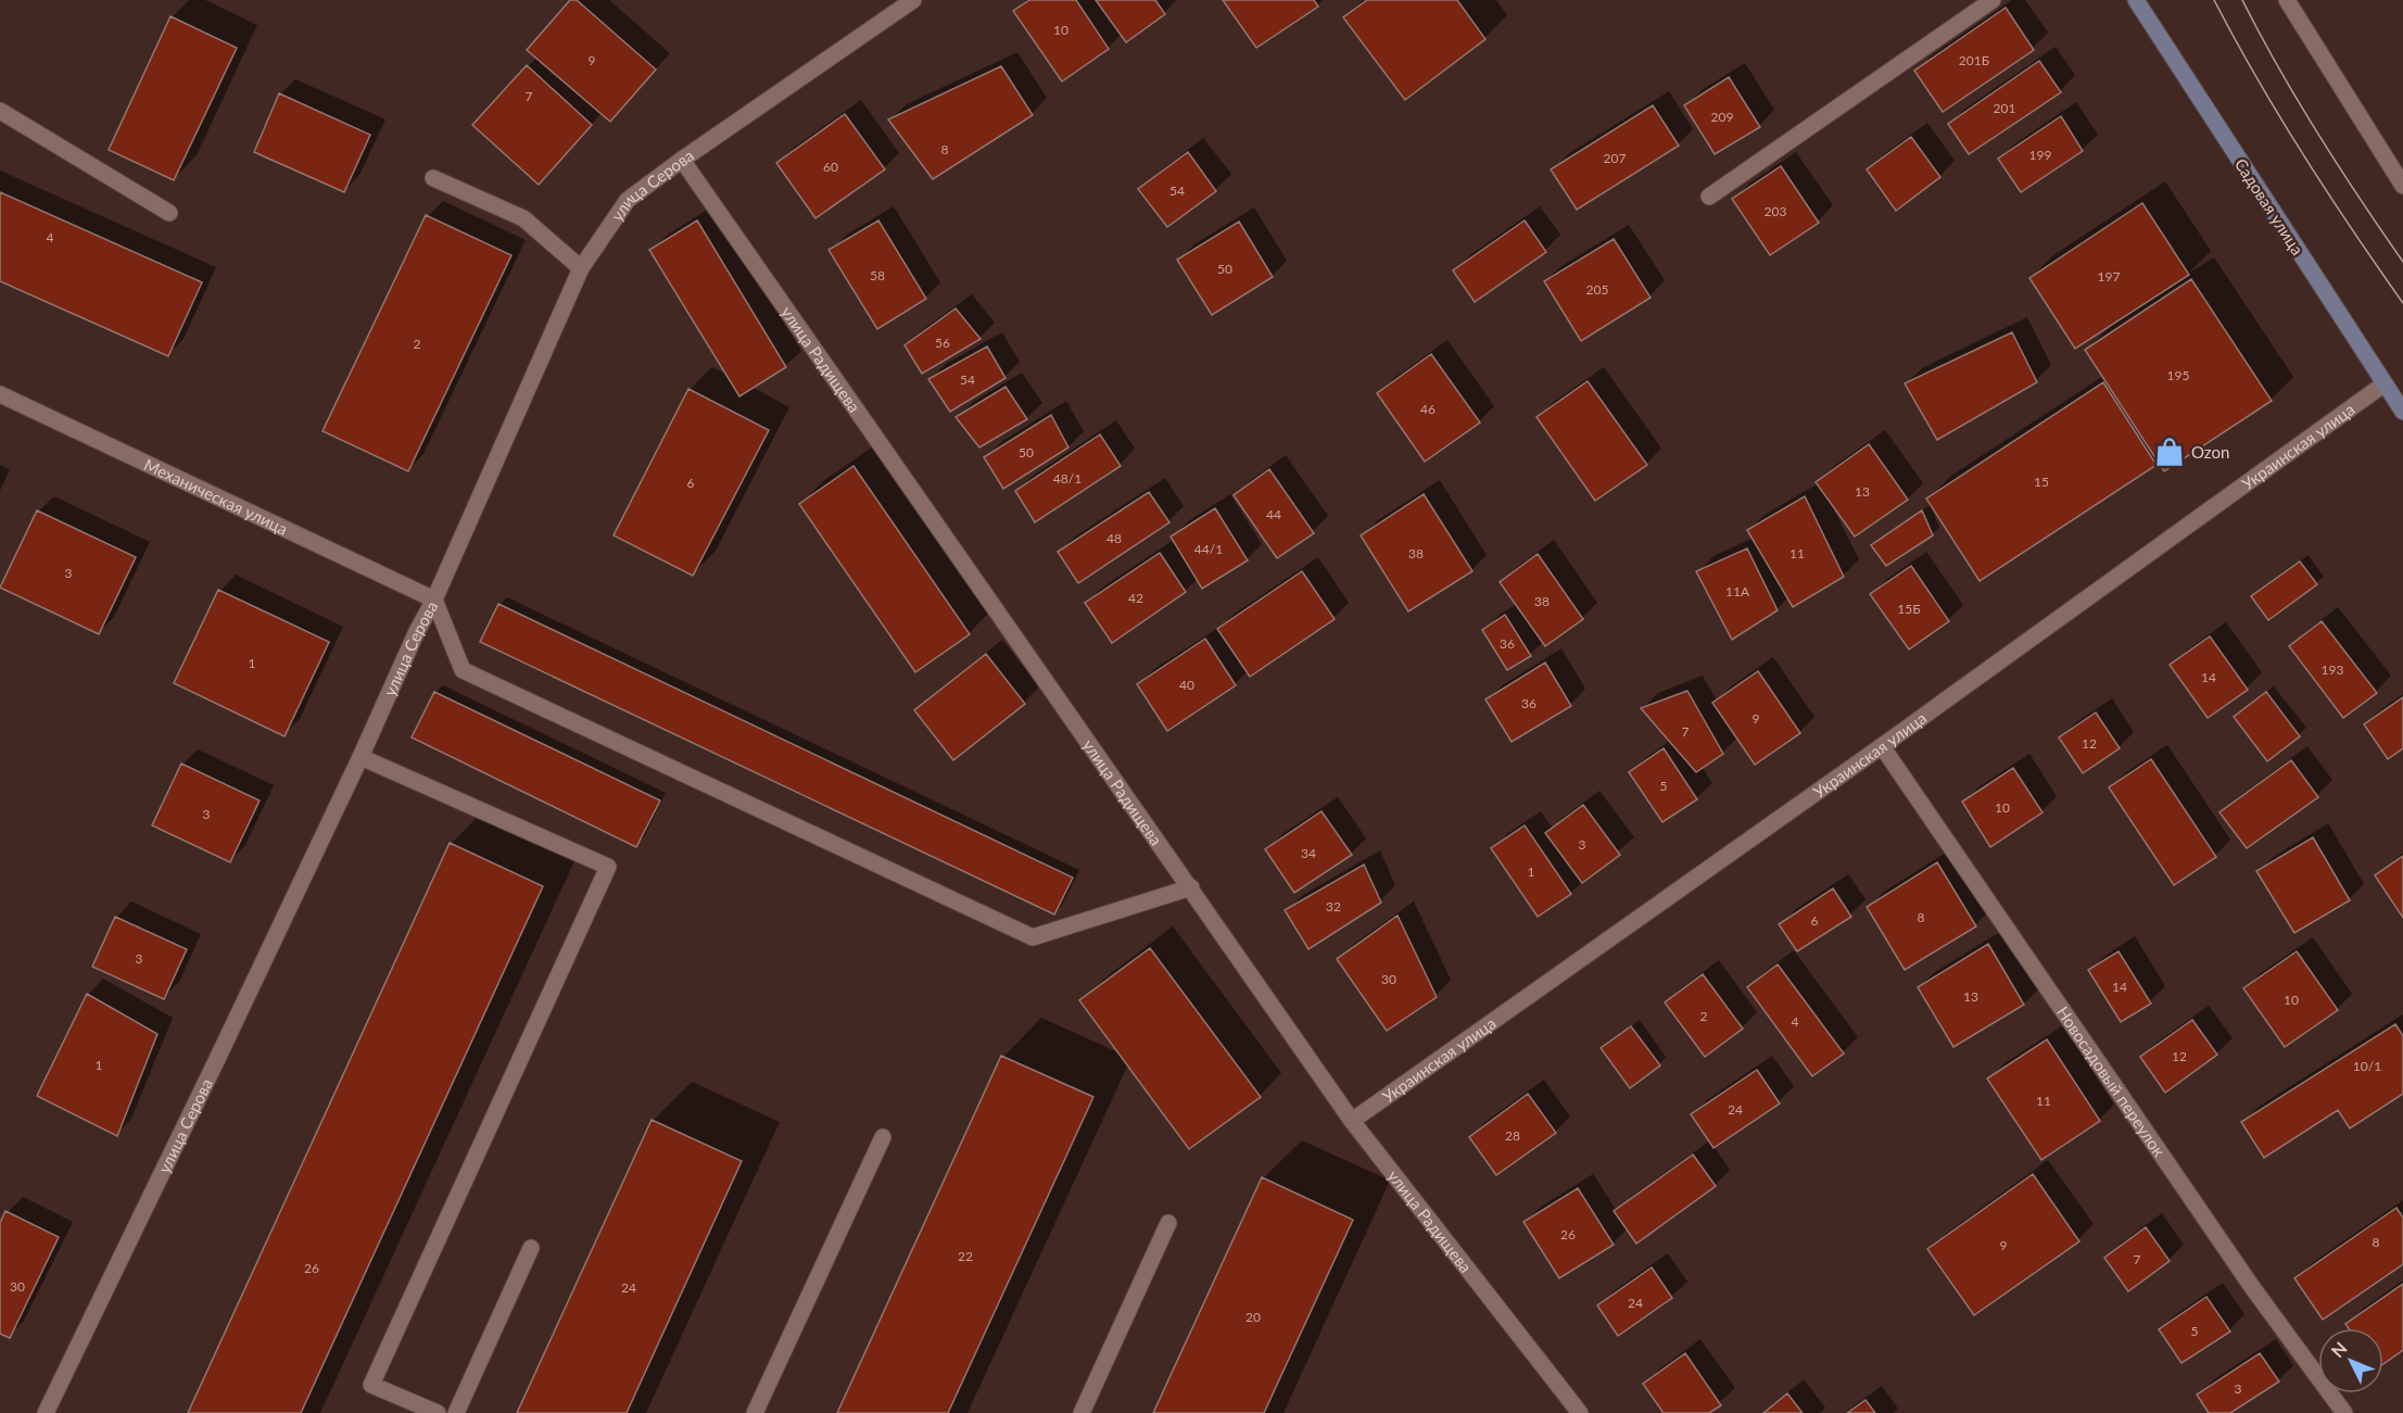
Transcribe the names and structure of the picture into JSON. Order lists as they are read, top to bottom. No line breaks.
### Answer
{"streets":{"street":["улица Серова","Садовая улица","улица Радищева","Украинская улица","Механическая улица","Новосадовый переулок"]},"crossings":[["улица Серова","улица Радищева"],["улица Серова","Механическая улица"],["Садовая улица","Украинская улица"],["улица Радищева","Украинская улица"],["Украинская улица","Новосадовый переулок"]],"places":{"shop":["Ozon"]},"house_numbers":["10","9","201Б","7","201","209","8","199","207","60","54","203","4","50","58","197","205","56","2","195","54","46","50","48/1","15","6","13","44","48","44/1","38","11","3","11А","42","38","15Б","36","1","193","14","40","36","9","7","12","5","10","3","3","34","1","32","8","6","3","30","14","13","10","2","4","12","1","10/1","11","24","28","26","8","9","22","7","26","30","24","24","20","5","3"],"north":"top left"}
